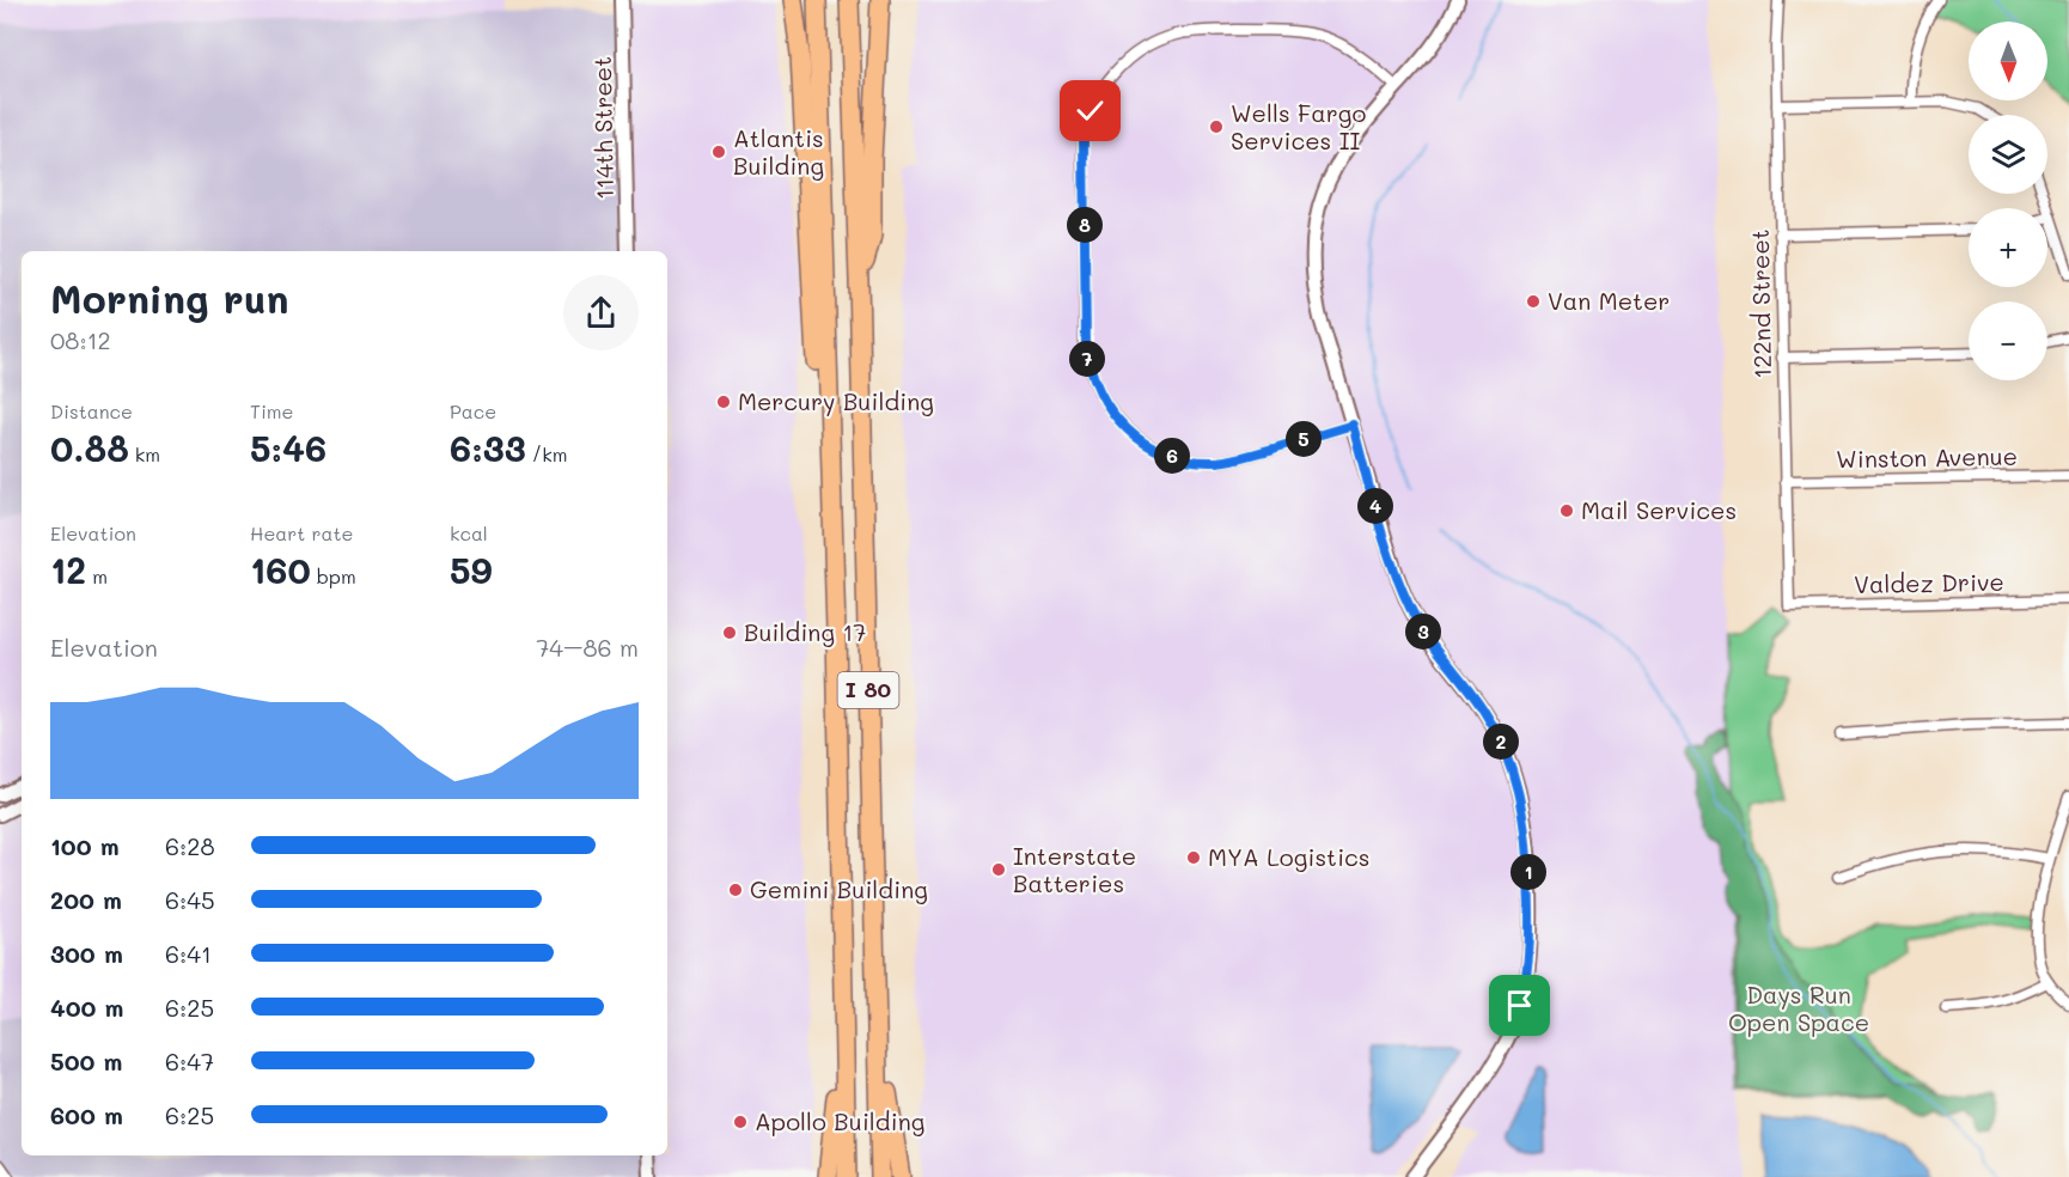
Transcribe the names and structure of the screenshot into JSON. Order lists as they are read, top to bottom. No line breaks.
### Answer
{"streets":{"highway":["I 80"],"street":["114th Street","122nd Street","Winston Avenue","Valdez Drive"]},"crossings":[["122nd Street","Winston Avenue"],["122nd Street","Valdez Drive"]],"parks":["Days Run Open Space"],"places":["Wells Fargo Services II","Atlantis Building","Van Meter","Mercury Building","Mail Services","Building 17","MYA Logistics","Interstate Batteries","Gemini Building","Apollo Building"],"north":"bottom","page":{"map_buttons":["+","−"],"pins":["8","7","5","6","4","3","2","1"],"heading":["Morning run","08:12"],"stats":[["Distance","0.88 km"],["Time","5:46"],["Pace","6:33 /km"],["Elevation","12 m"],["Heart rate","160 bpm"],["kcal","59"]],"chart":["Elevation","74–86 m"],"list":[{"name":"100 m","note":"6:28"},{"name":"200 m","note":"6:45"},{"name":"300 m","note":"6:41"},{"name":"400 m","note":"6:25"},{"name":"500 m","note":"6:47"},{"name":"600 m","note":"6:25"}]}}
